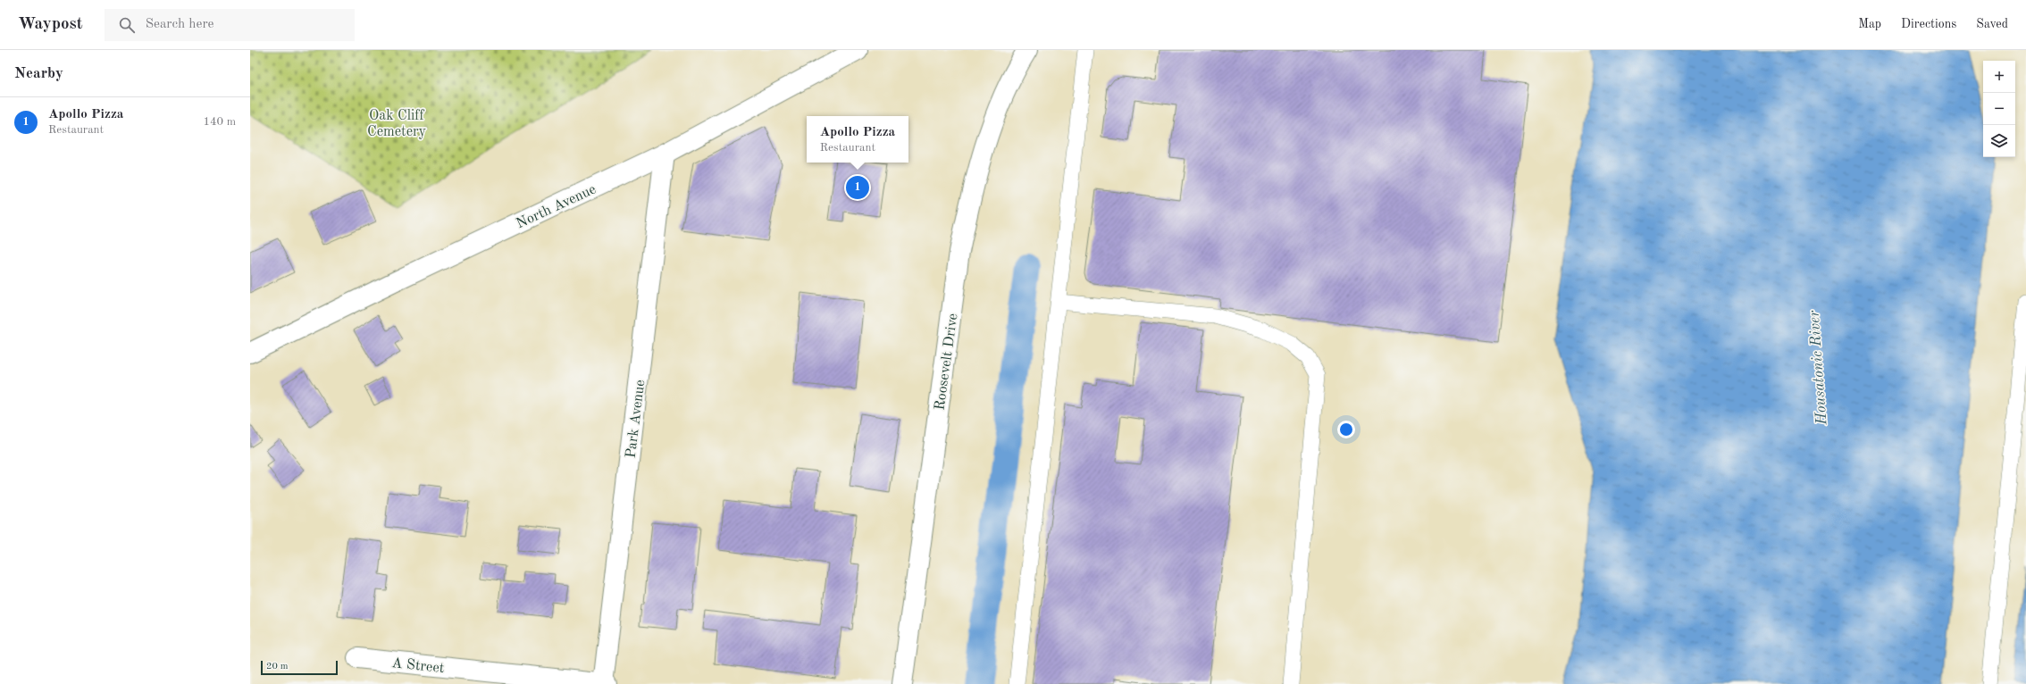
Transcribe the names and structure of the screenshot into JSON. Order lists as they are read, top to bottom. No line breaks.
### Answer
{"streets":{"street":["North Avenue","Roosevelt Drive","Park Avenue","A Street"]},"crossings":[["North Avenue","Park Avenue"],["Park Avenue","A Street"]],"water":["Housatonic River"],"parks":["Oak Cliff Cemetery"],"scale_bar":"20 m","page":{"header":"Waypost","search":"Search here","nav":["Map","Directions","Saved"],"heading":"Nearby","map_buttons":["+","−"],"list":[{"mark":"1","name":"Apollo Pizza","note":"Restaurant","value":"140 m"}],"popup":["Apollo Pizza","Restaurant"],"pins":"1","scale":"20 m"}}
